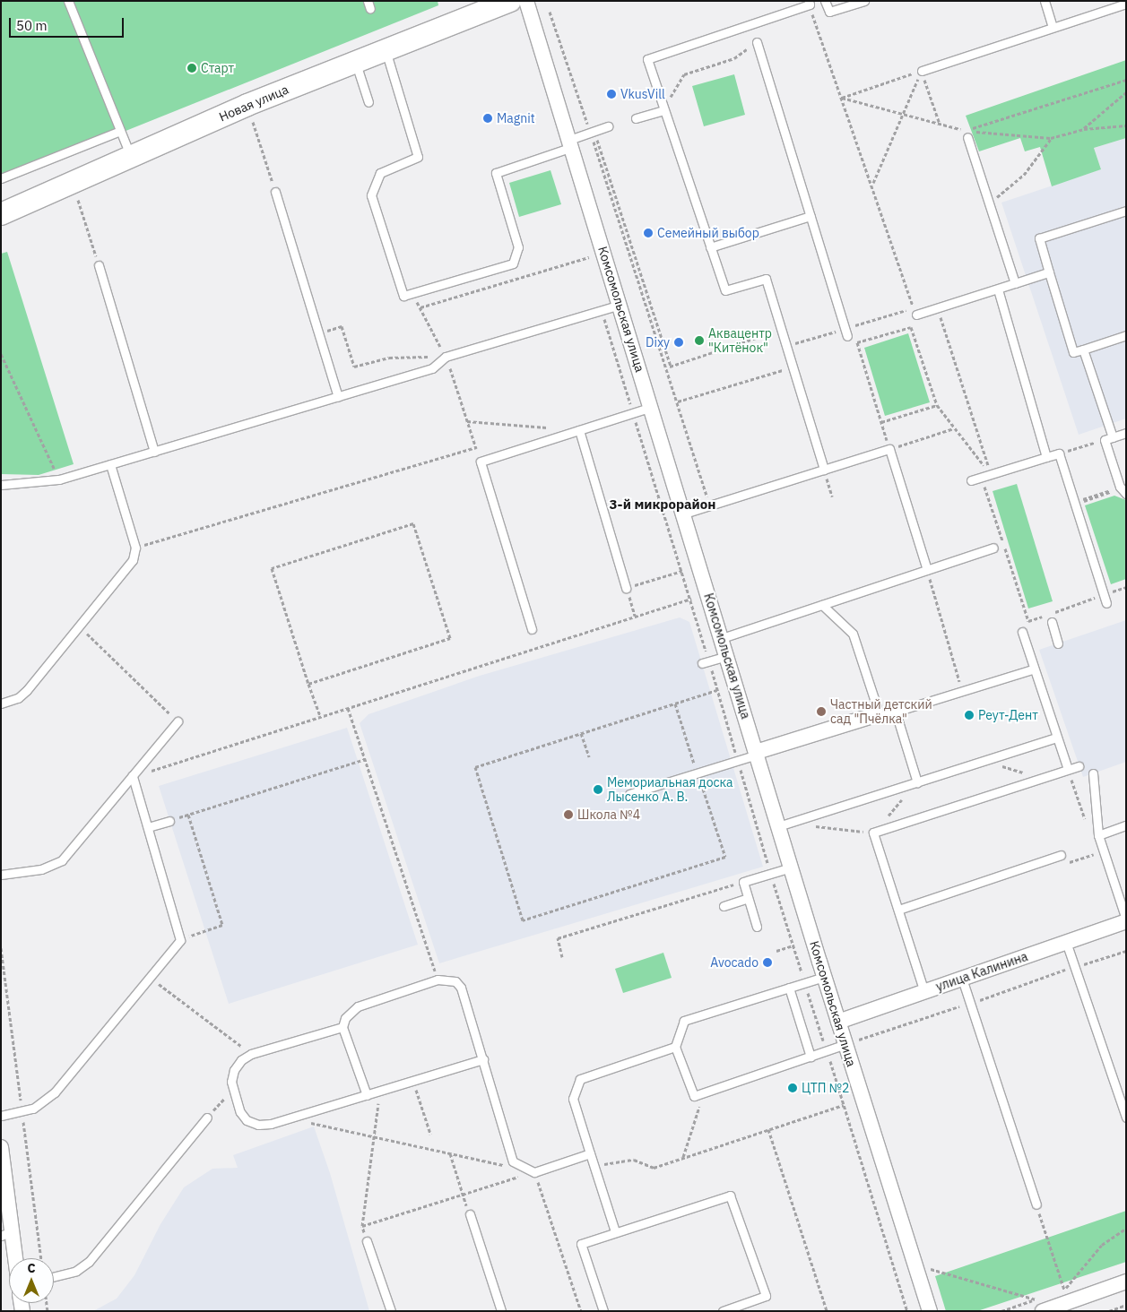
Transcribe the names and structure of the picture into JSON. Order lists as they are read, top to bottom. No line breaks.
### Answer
{"streets":{"street":["Новая улица","Комсомольская улица","улица Калинина"]},"crossings":[["Комсомольская улица","улица Калинина"]],"districts":["3-й микрорайон"],"places":["Старт","VkusVill","Magnit","Семейный выбор","Аквацентр \"Китёнок\"","Dixy","Частный детский сад \"Пчёлка\"","Реут-Дент","Мемориальная доска Лысенко А. В.","Школа №4","Avocado","ЦТП №2"],"scale_bar":"50 m","north":"top"}
